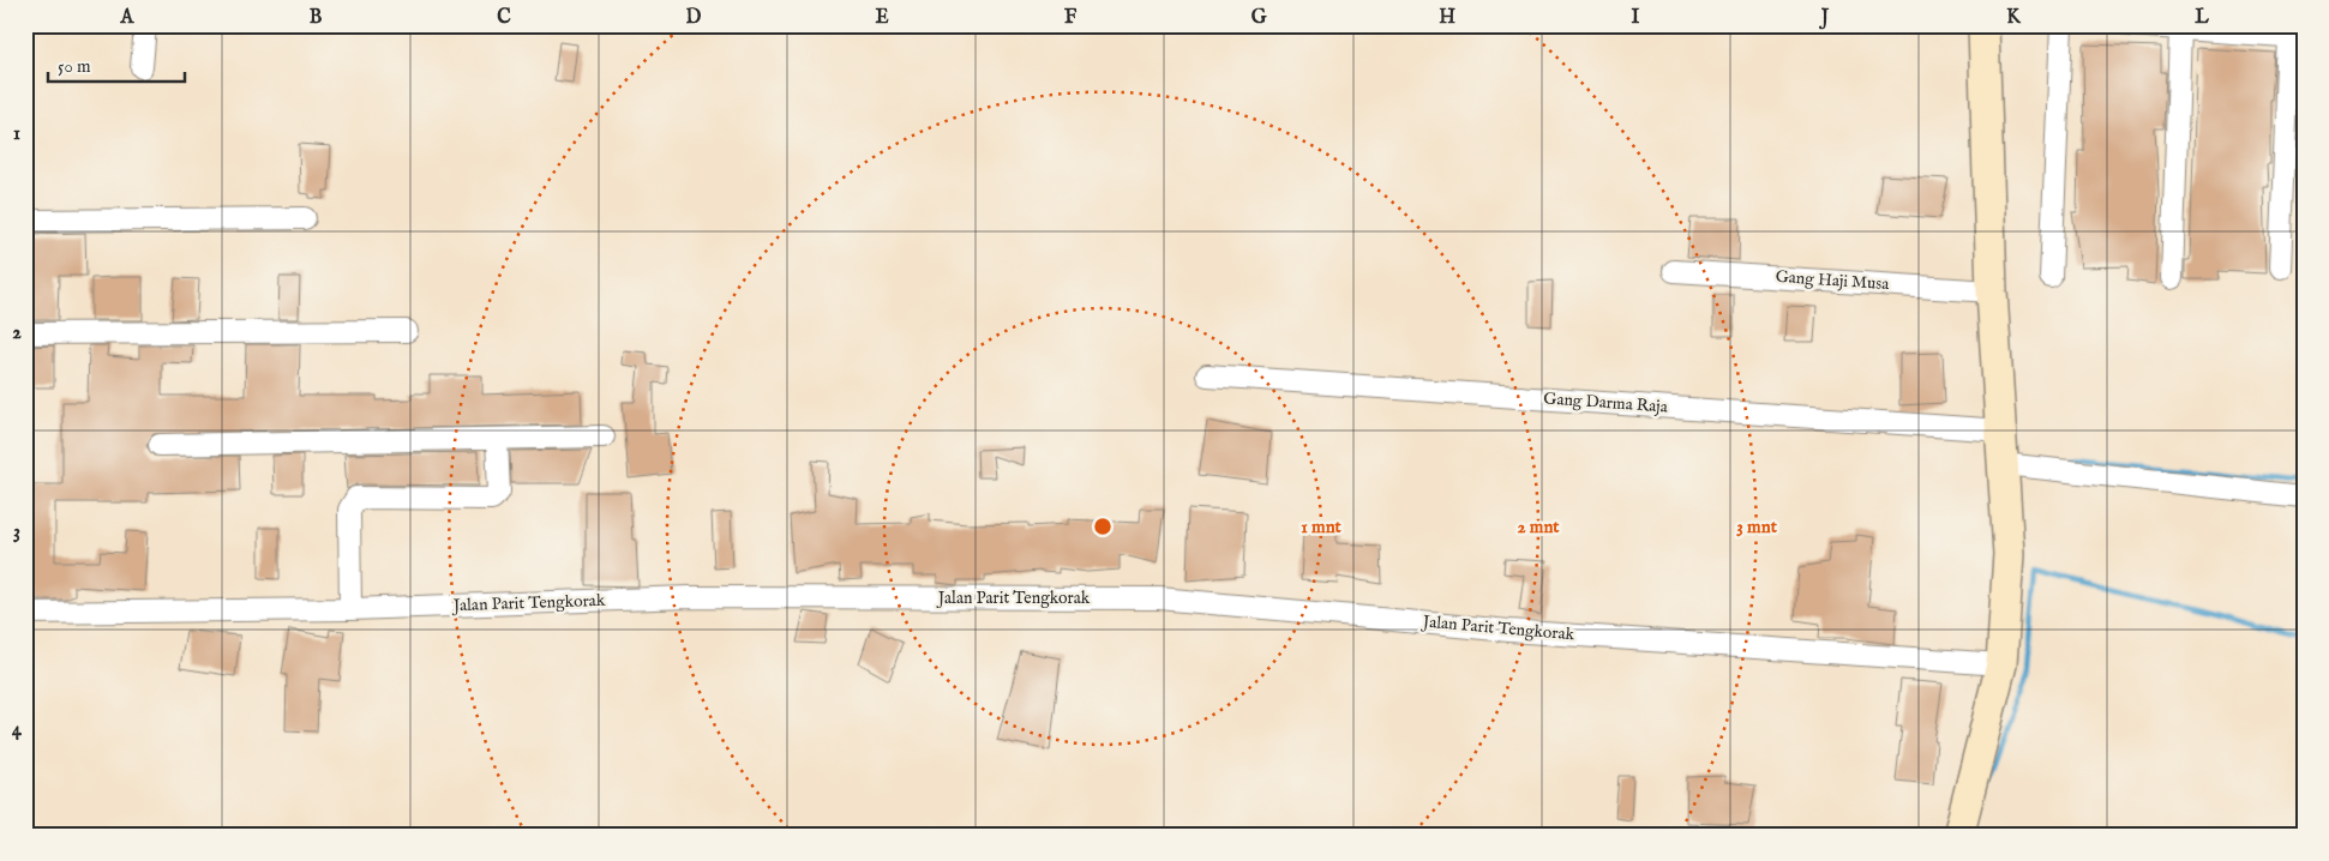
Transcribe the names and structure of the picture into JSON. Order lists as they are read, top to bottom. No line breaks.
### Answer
{"streets":{"street":["Gang Haji Musa","Gang Darma Raja","Jalan Parit Tengkorak"]},"scale_bar":"50 m","grid":{"columns":["A","B","C","D","E","F","G","H","I","J","K","L"],"rows":["1","2","3","4"]},"rings":["1 mnt","2 mnt","3 mnt"]}
